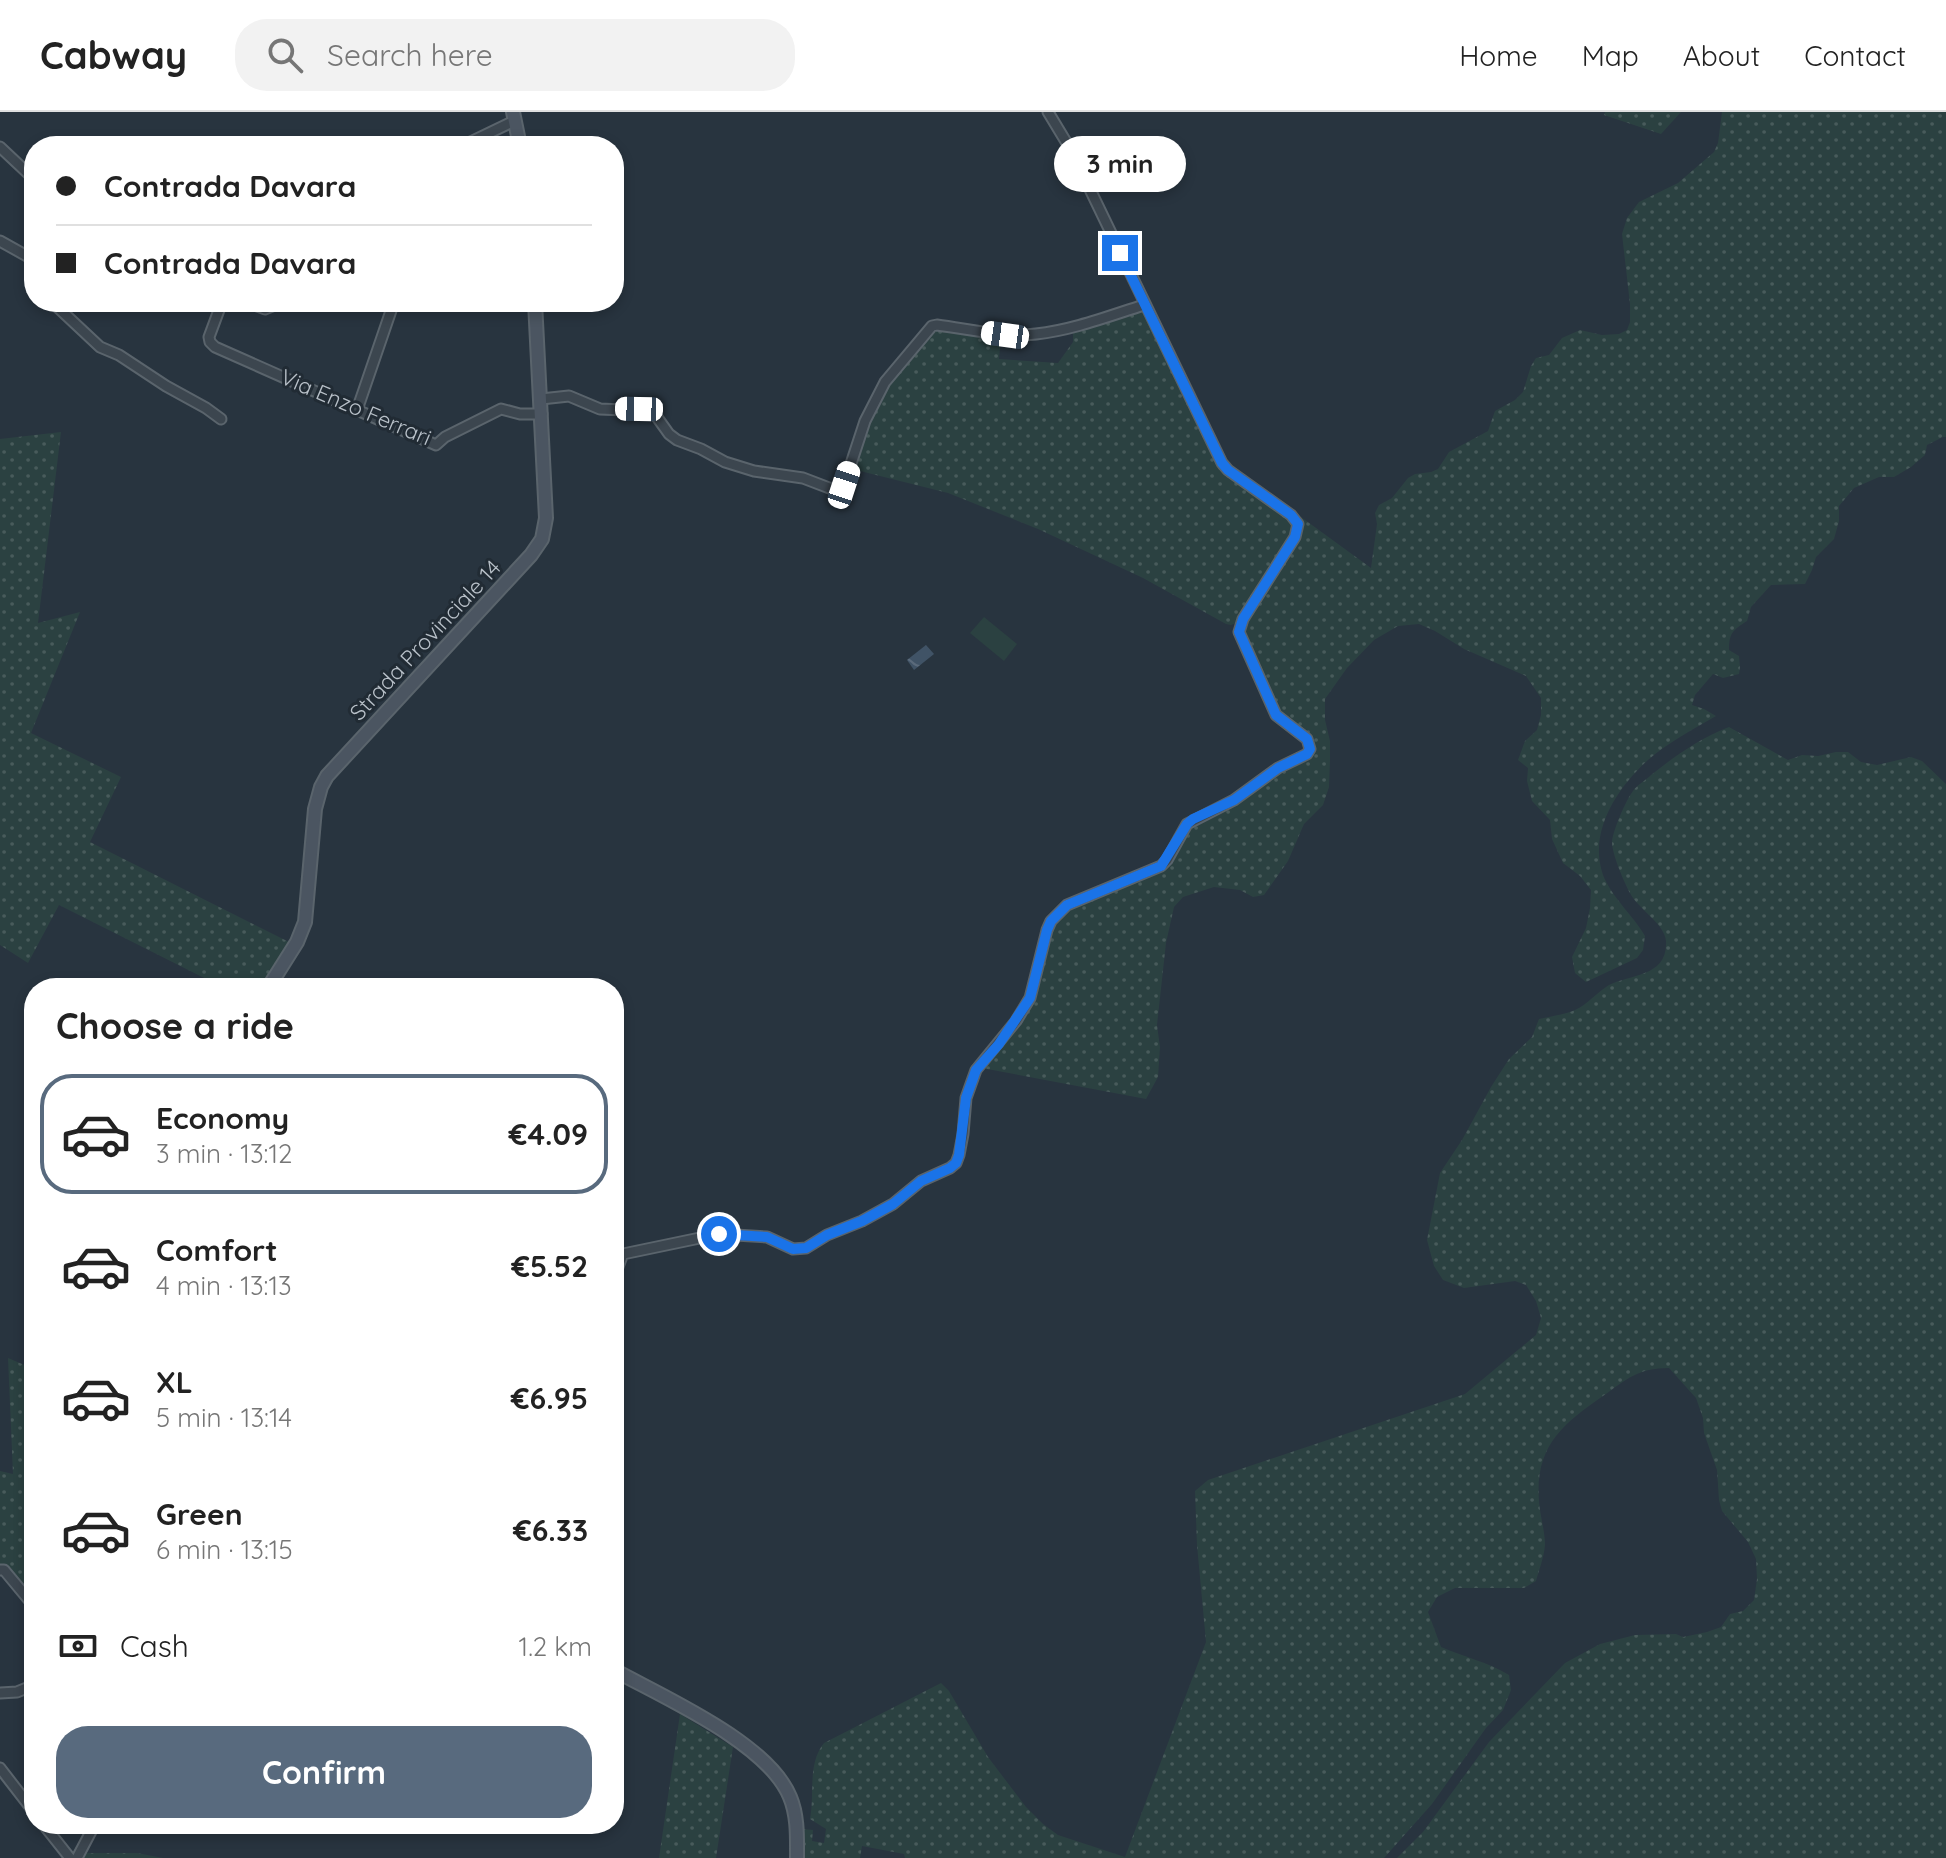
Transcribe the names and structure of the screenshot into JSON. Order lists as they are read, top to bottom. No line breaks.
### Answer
{"streets":{"main road":["Strada Provinciale 14"],"street":["Via Enzo Ferrari"]},"crossings":[["Via Enzo Ferrari","Strada Provinciale 14"]],"page":{"header":"Cabway","search":"Search here","nav":["Home","Map","About","Contact"],"bubble":"3 min","banner":["Contrada Davara","Contrada Davara"],"heading":"Choose a ride","list":[{"name":"Economy","note":"3 min · 13:12","value":"€4.09"},{"name":"Comfort","note":"4 min · 13:13","value":"€5.52"},{"name":"XL","note":"5 min · 13:14","value":"€6.95"},{"name":"Green","note":"6 min · 13:15","value":"€6.33"}],"pay":["Cash","1.2 km"],"buttons":"Confirm"}}
